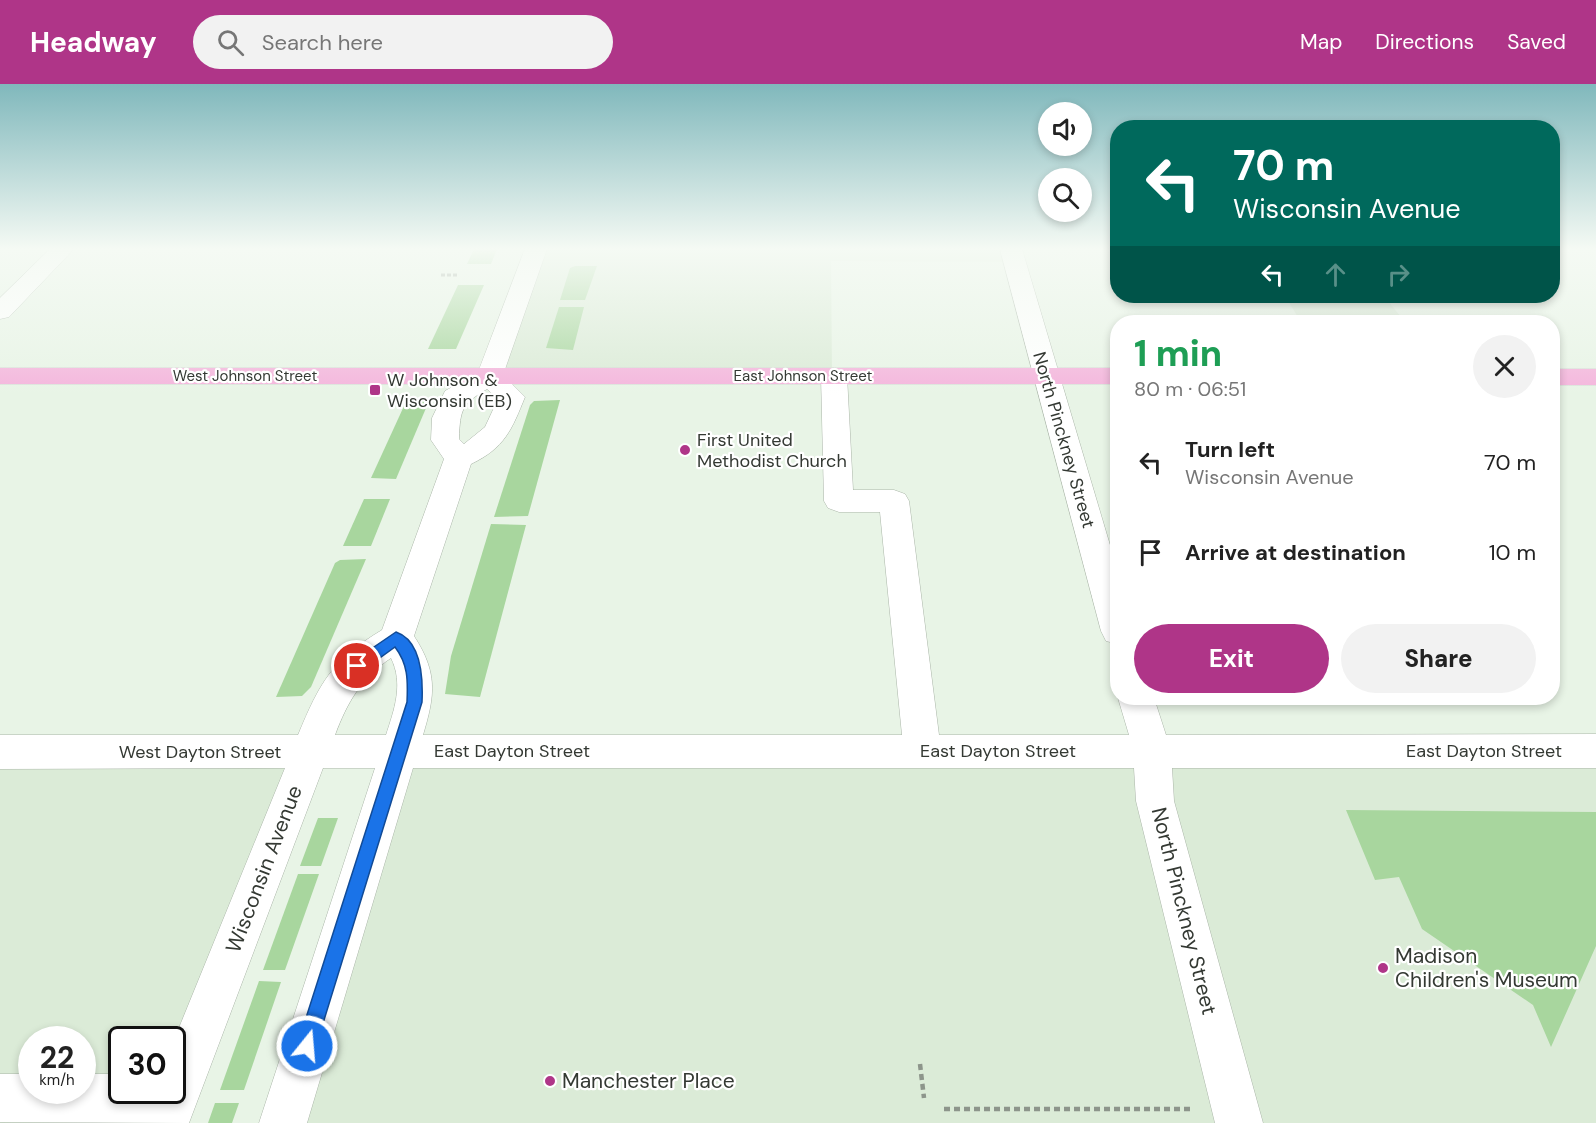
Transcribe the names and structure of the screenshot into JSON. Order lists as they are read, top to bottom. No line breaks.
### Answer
{"streets":{"main road":["West Johnson Street","East Johnson Street"],"street":["North Pinckney Street","East Dayton Street","West Dayton Street","Wisconsin Avenue"]},"crossings":[["West Johnson Street","East Johnson Street"],["East Johnson Street","North Pinckney Street"],["North Pinckney Street","East Dayton Street"],["East Dayton Street","West Dayton Street"],["West Dayton Street","Wisconsin Avenue"]],"places":{"transit":["W Johnson & Wisconsin (EB)"],"other":["First United Methodist Church","Madison Children's Museum","Manchester Place"]},"page":{"header":"Headway","search":"Search here","nav":["Map","Directions","Saved"],"turn":["70 m","Wisconsin Avenue"],"heading":["1 min","80 m · 06:51"],"list":[{"name":"Turn left","note":"Wisconsin Avenue","value":"70 m"},{"name":"Arrive at destination","value":"10 m"}],"buttons":["Exit","Share"],"speed":"22 km/h","limit":"30"}}
